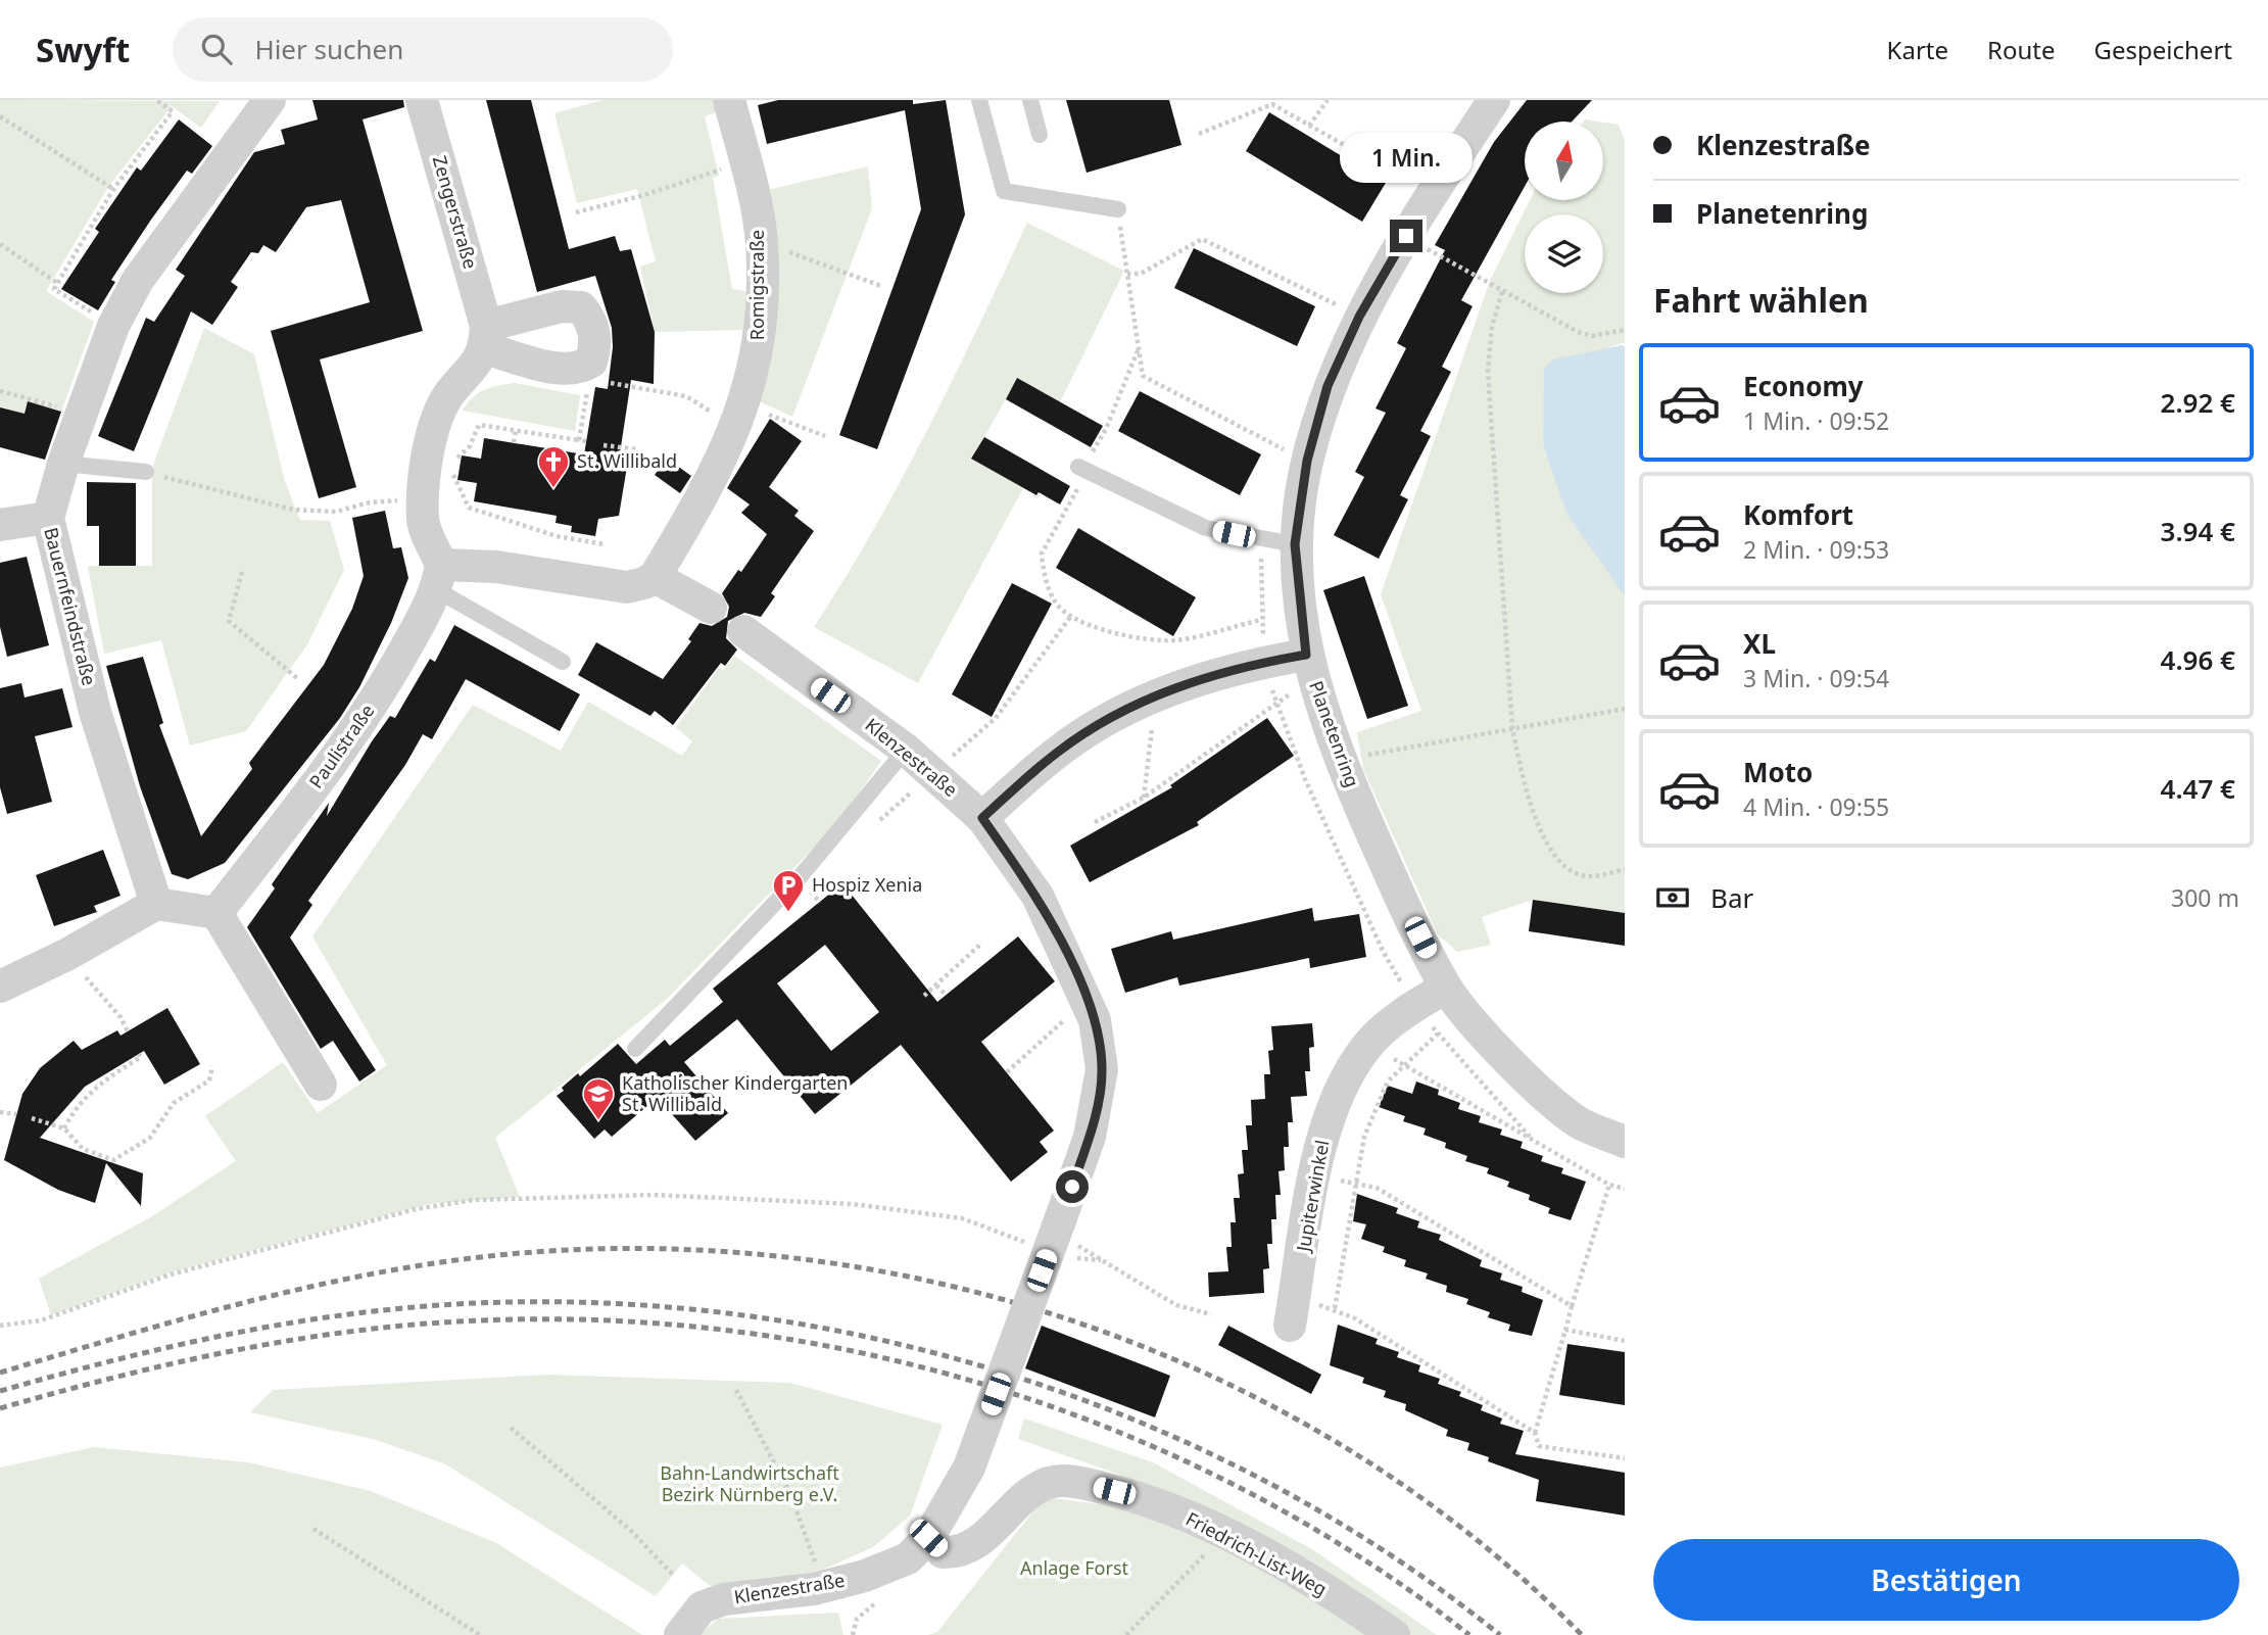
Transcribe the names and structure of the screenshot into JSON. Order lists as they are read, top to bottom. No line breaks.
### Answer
{"streets":{"street":["Zengerstraße","Romigstraße","Bauernfeindstraße","Planetenring","Paulistraße","Klenzestraße","Jupiterwinkel","Friedrich-List-Weg"]},"crossings":[["Zengerstraße","Paulistraße"],["Planetenring","Jupiterwinkel"],["Klenzestraße","Friedrich-List-Weg"]],"parks":["Bahn-Landwirtschaft Bezirk Nürnberg e.V.","Anlage Forst"],"places":{"church":["St. Willibald"],"parking":["Hospiz Xenia"],"school or university":["Katholischer Kindergarten St. Willibald"]},"north":"top","page":{"header":"Swyft","search":"Hier suchen","nav":["Karte","Route","Gespeichert"],"banner":["Klenzestraße","Planetenring"],"bubble":"1 Min.","heading":"Fahrt wählen","list":[{"name":"Economy","note":"1 Min. · 09:52","value":"2.92 €"},{"name":"Komfort","note":"2 Min. · 09:53","value":"3.94 €"},{"name":"XL","note":"3 Min. · 09:54","value":"4.96 €"},{"name":"Moto","note":"4 Min. · 09:55","value":"4.47 €"}],"pay":["Bar","300 m"],"buttons":"Bestätigen"}}
